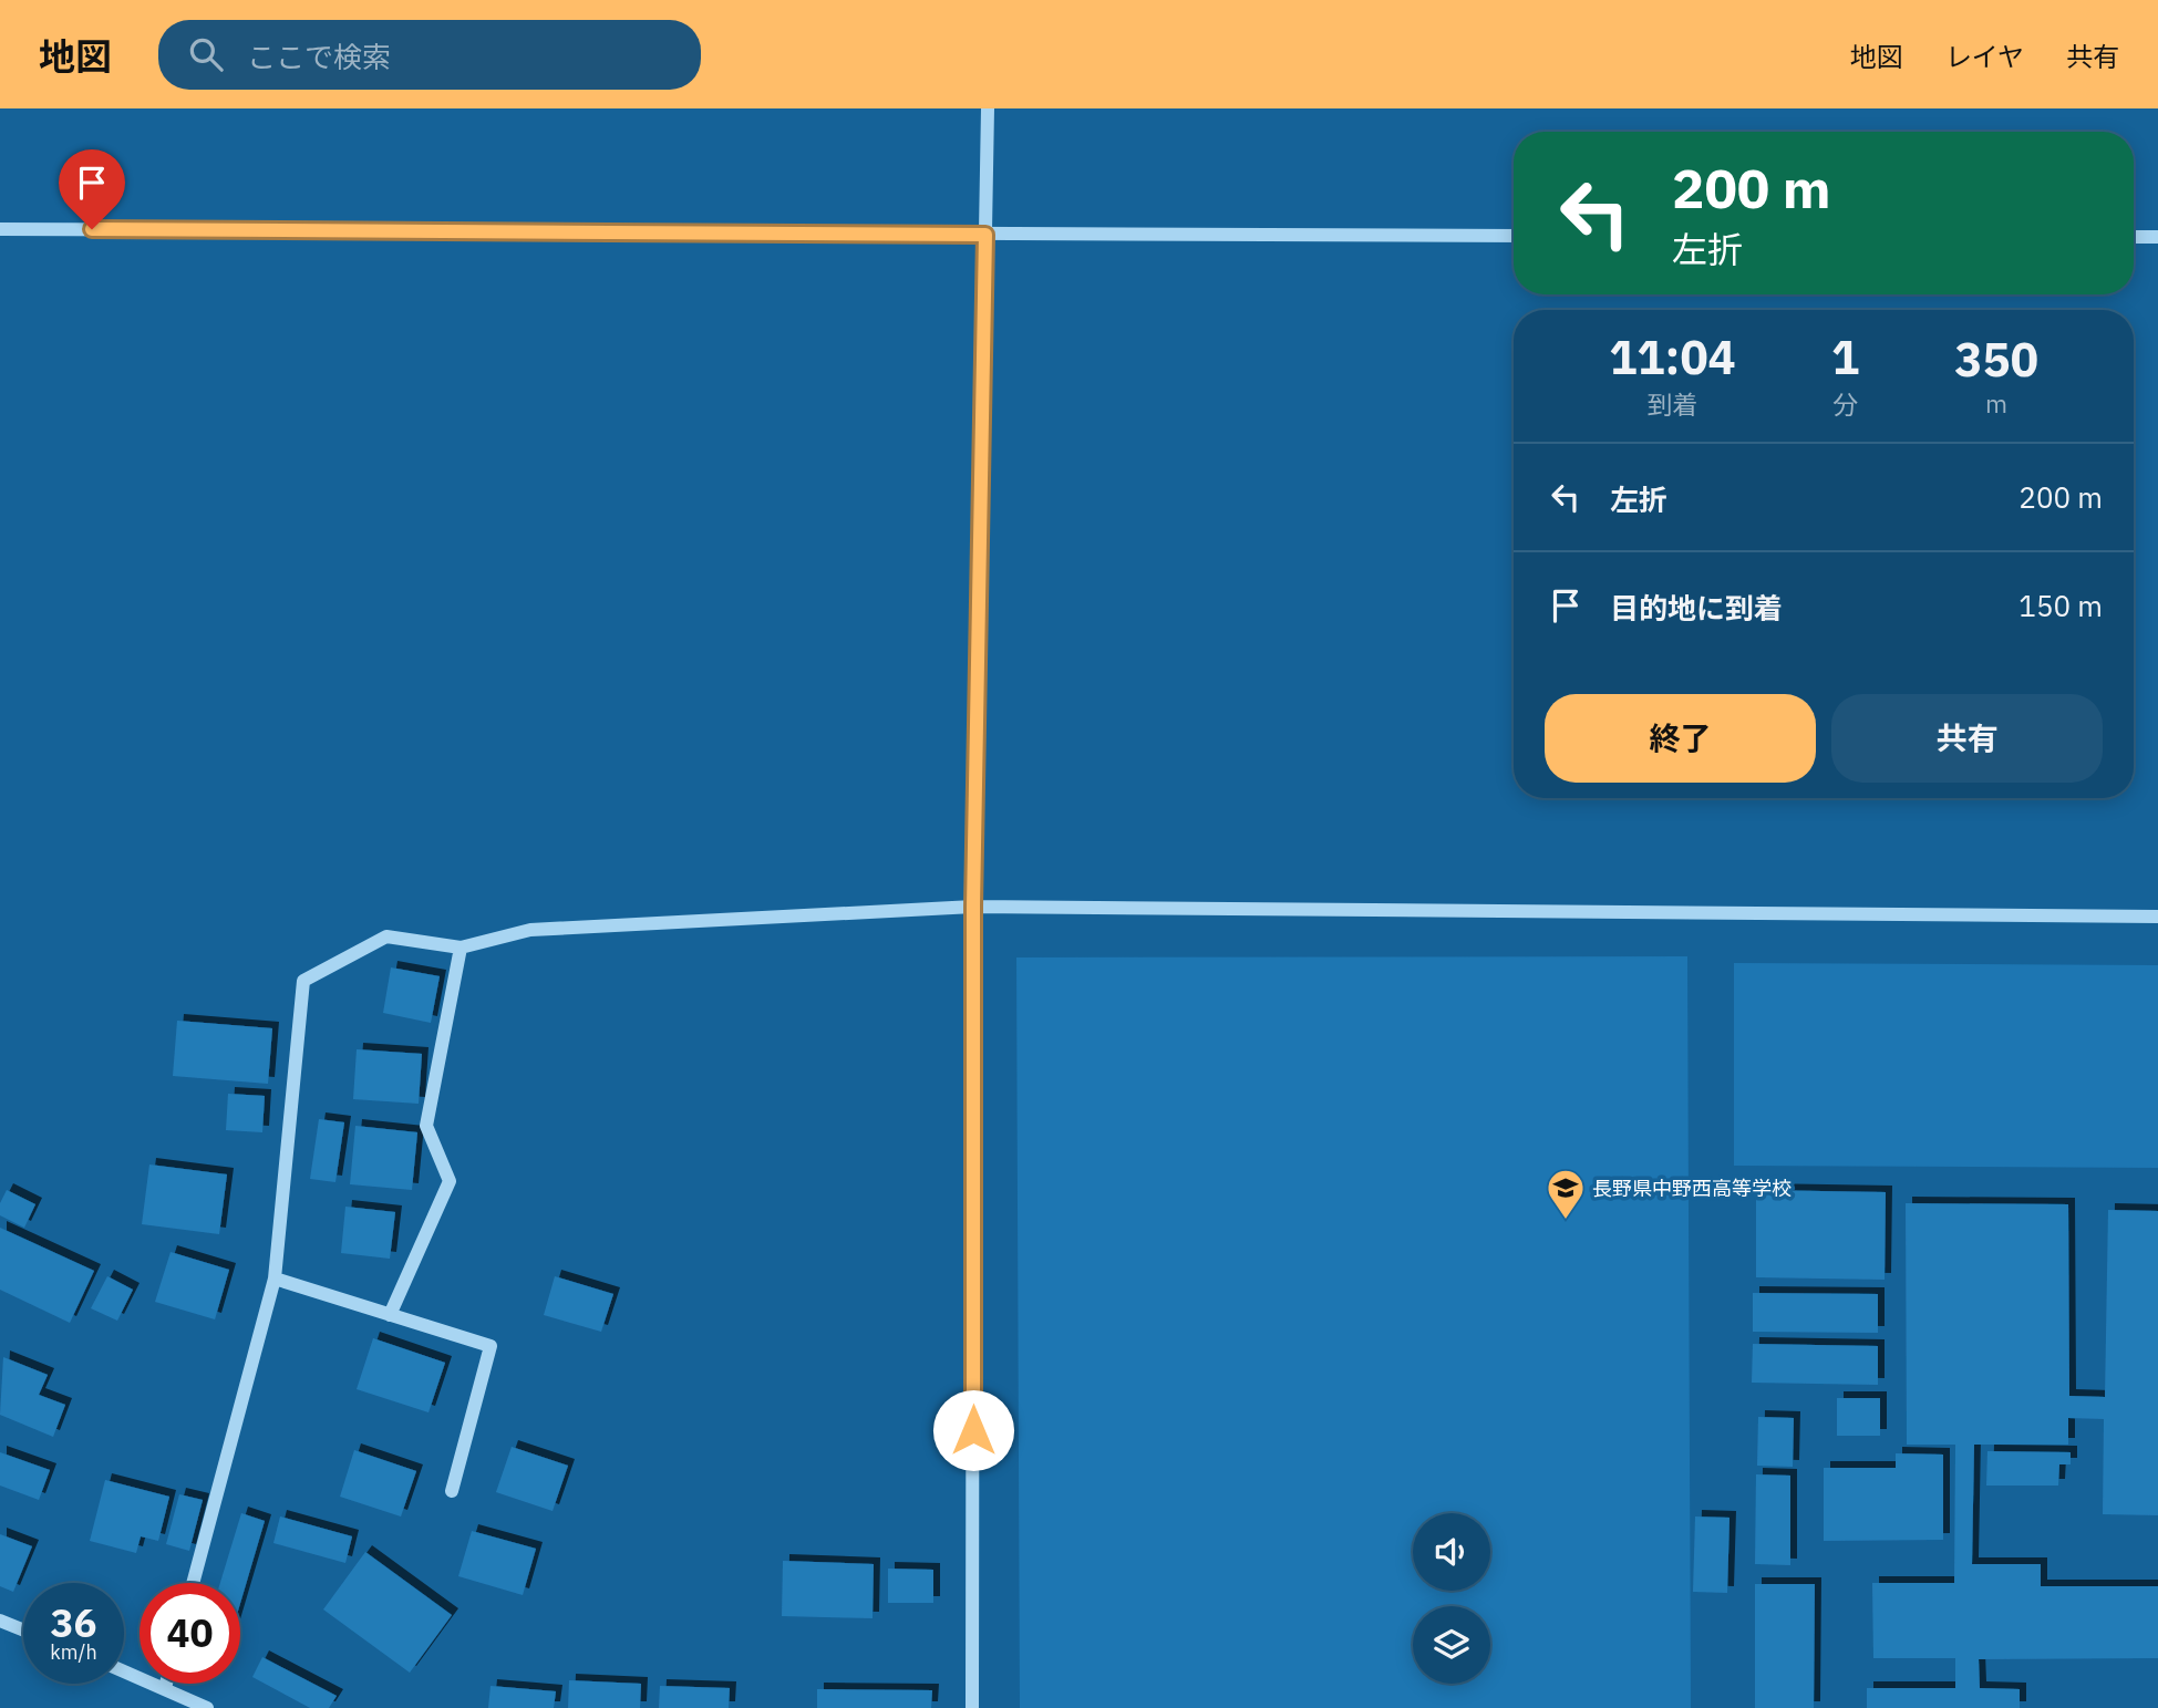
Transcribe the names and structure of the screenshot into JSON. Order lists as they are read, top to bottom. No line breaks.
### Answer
{"places":{"school or university":["長野県中野西高等学校"]},"page":{"header":"地図","search":"ここで検索","nav":["地図","レイヤ","共有"],"turn":["200 m","左折"],"eta":["11:04","到着","1","分","350","m"],"list":[{"name":"左折","value":"200 m"},{"name":"目的地に到着","value":"150 m"}],"buttons":["終了","共有"],"speed":"36 km/h","limit":"40"}}
